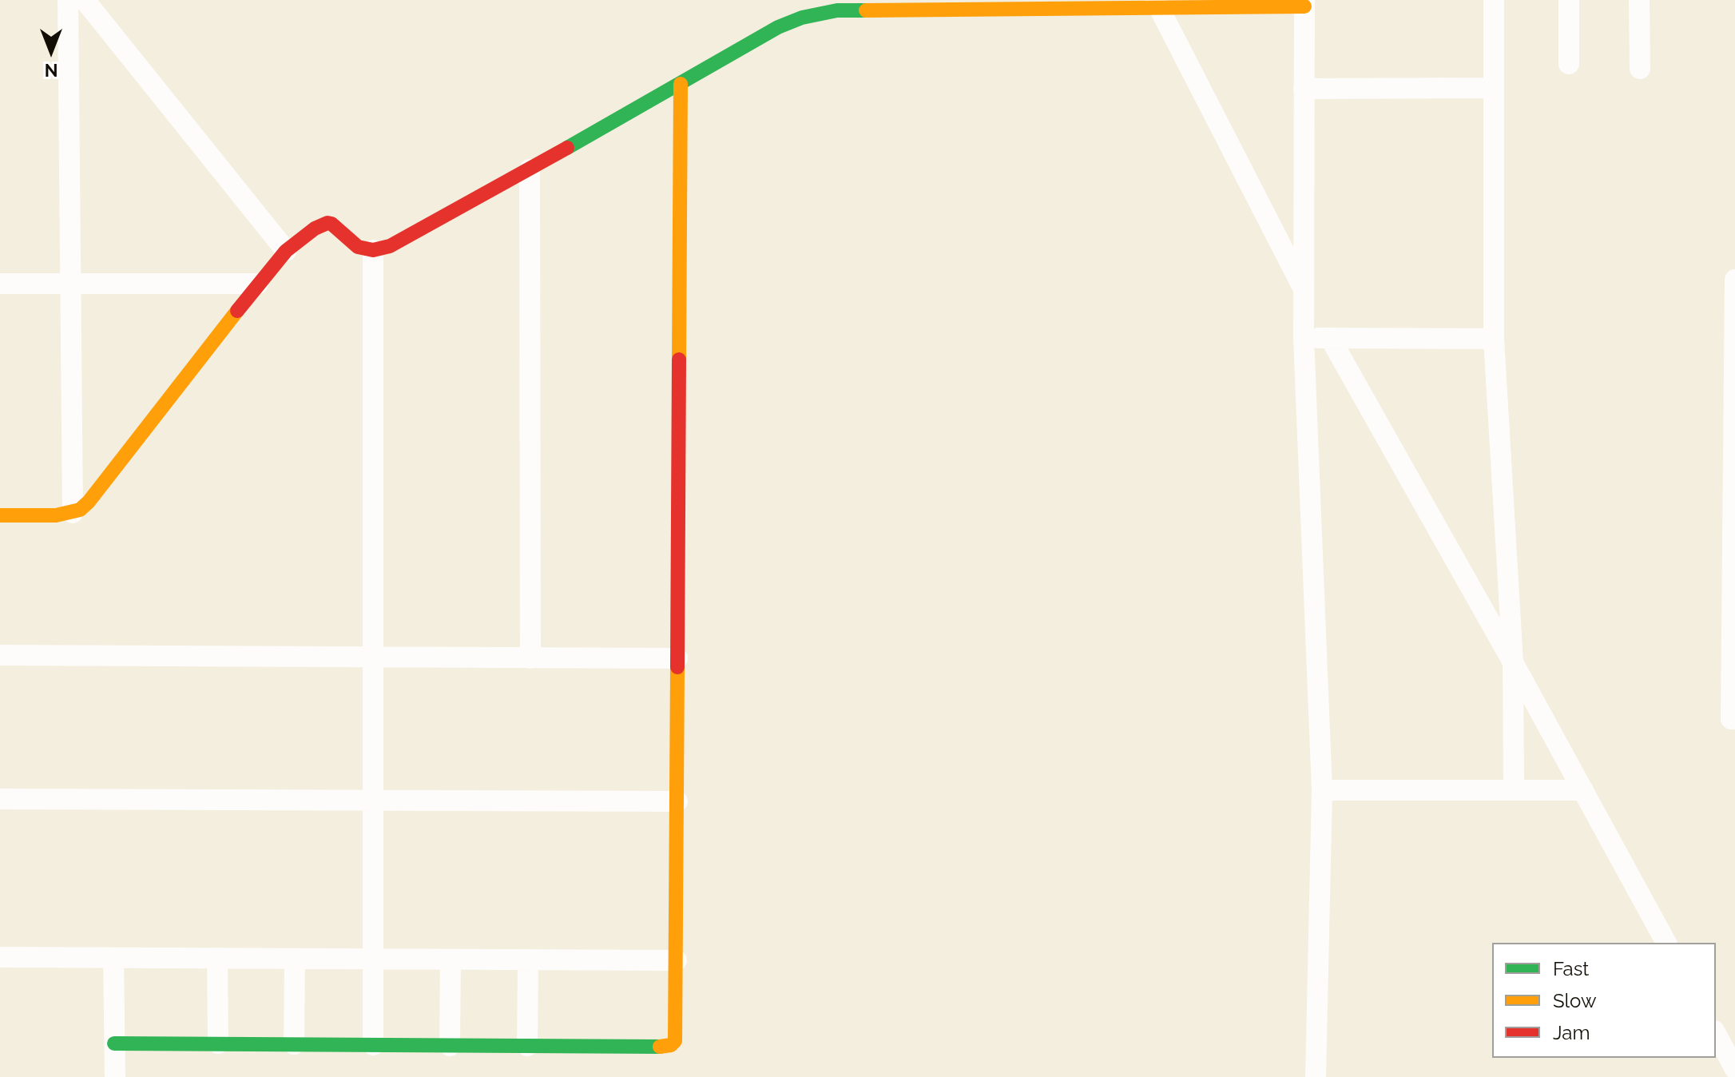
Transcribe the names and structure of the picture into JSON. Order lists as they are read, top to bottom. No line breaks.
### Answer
{"legend":["Fast","Slow","Jam"],"north":"bottom"}
